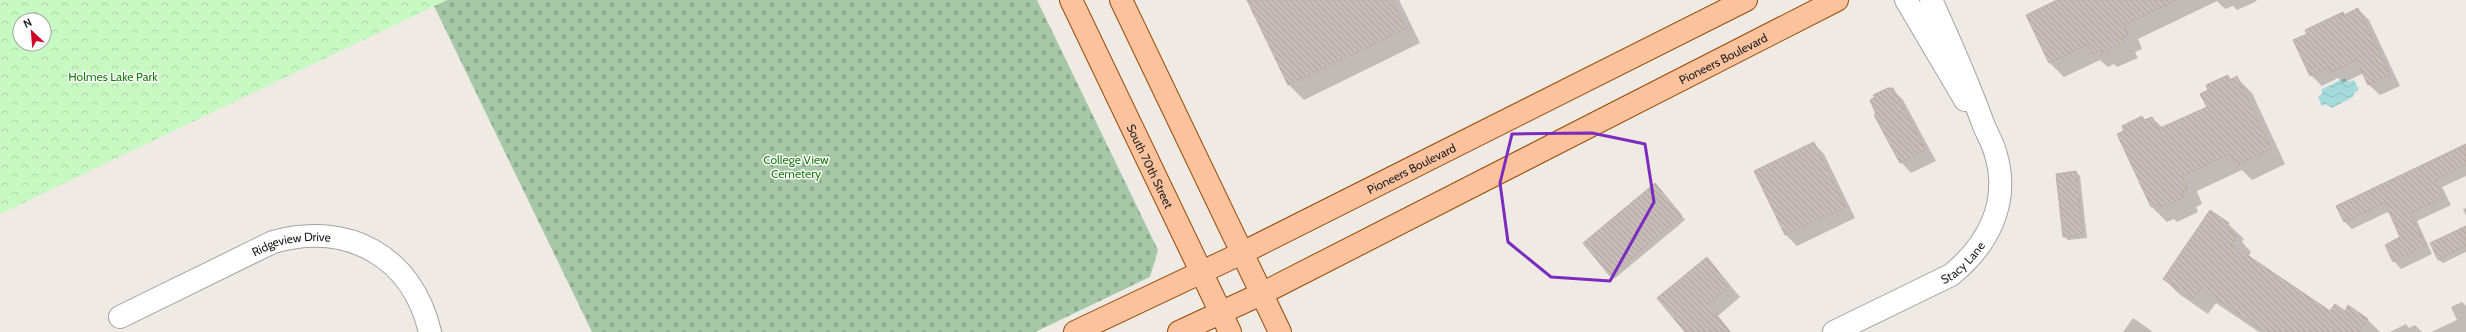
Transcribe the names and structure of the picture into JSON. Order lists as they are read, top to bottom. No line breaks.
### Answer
{"streets":{"main road":["Pioneers Boulevard","South 70th Street"],"street":["Ridgeview Drive","Stacy Lane"]},"crossings":[["Pioneers Boulevard","South 70th Street"]],"parks":["Holmes Lake Park","College View Cemetery"],"north":"top left"}
